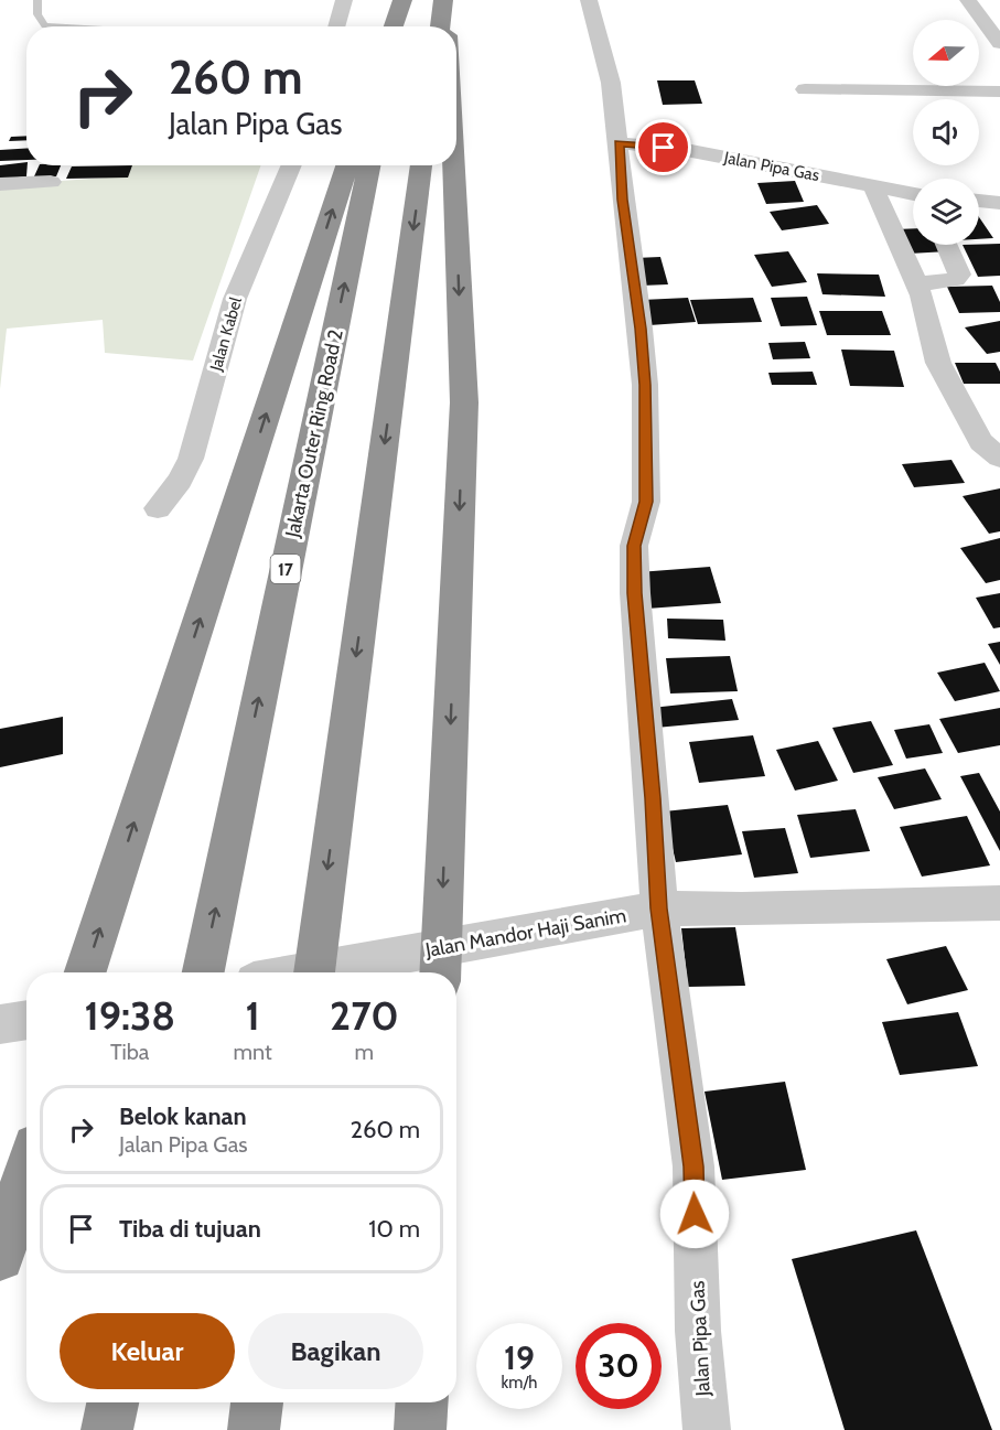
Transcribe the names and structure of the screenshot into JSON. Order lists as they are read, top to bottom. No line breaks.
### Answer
{"streets":{"highway":["Jakarta Outer Ring Road 2","17"],"street":["Jalan Pipa Gas","Jalan Kabel","Jalan Mandor Haji Sanim"]},"crossings":[["Jalan Pipa Gas","Jalan Mandor Haji Sanim"]],"north":"left","page":{"turn":["260 m","Jalan Pipa Gas"],"eta":["19:38","Tiba","1","mnt","270","m"],"list":[{"name":"Belok kanan","note":"Jalan Pipa Gas","value":"260 m"},{"name":"Tiba di tujuan","value":"10 m"}],"buttons":["Keluar","Bagikan"],"speed":"19 km/h","limit":"30"}}
